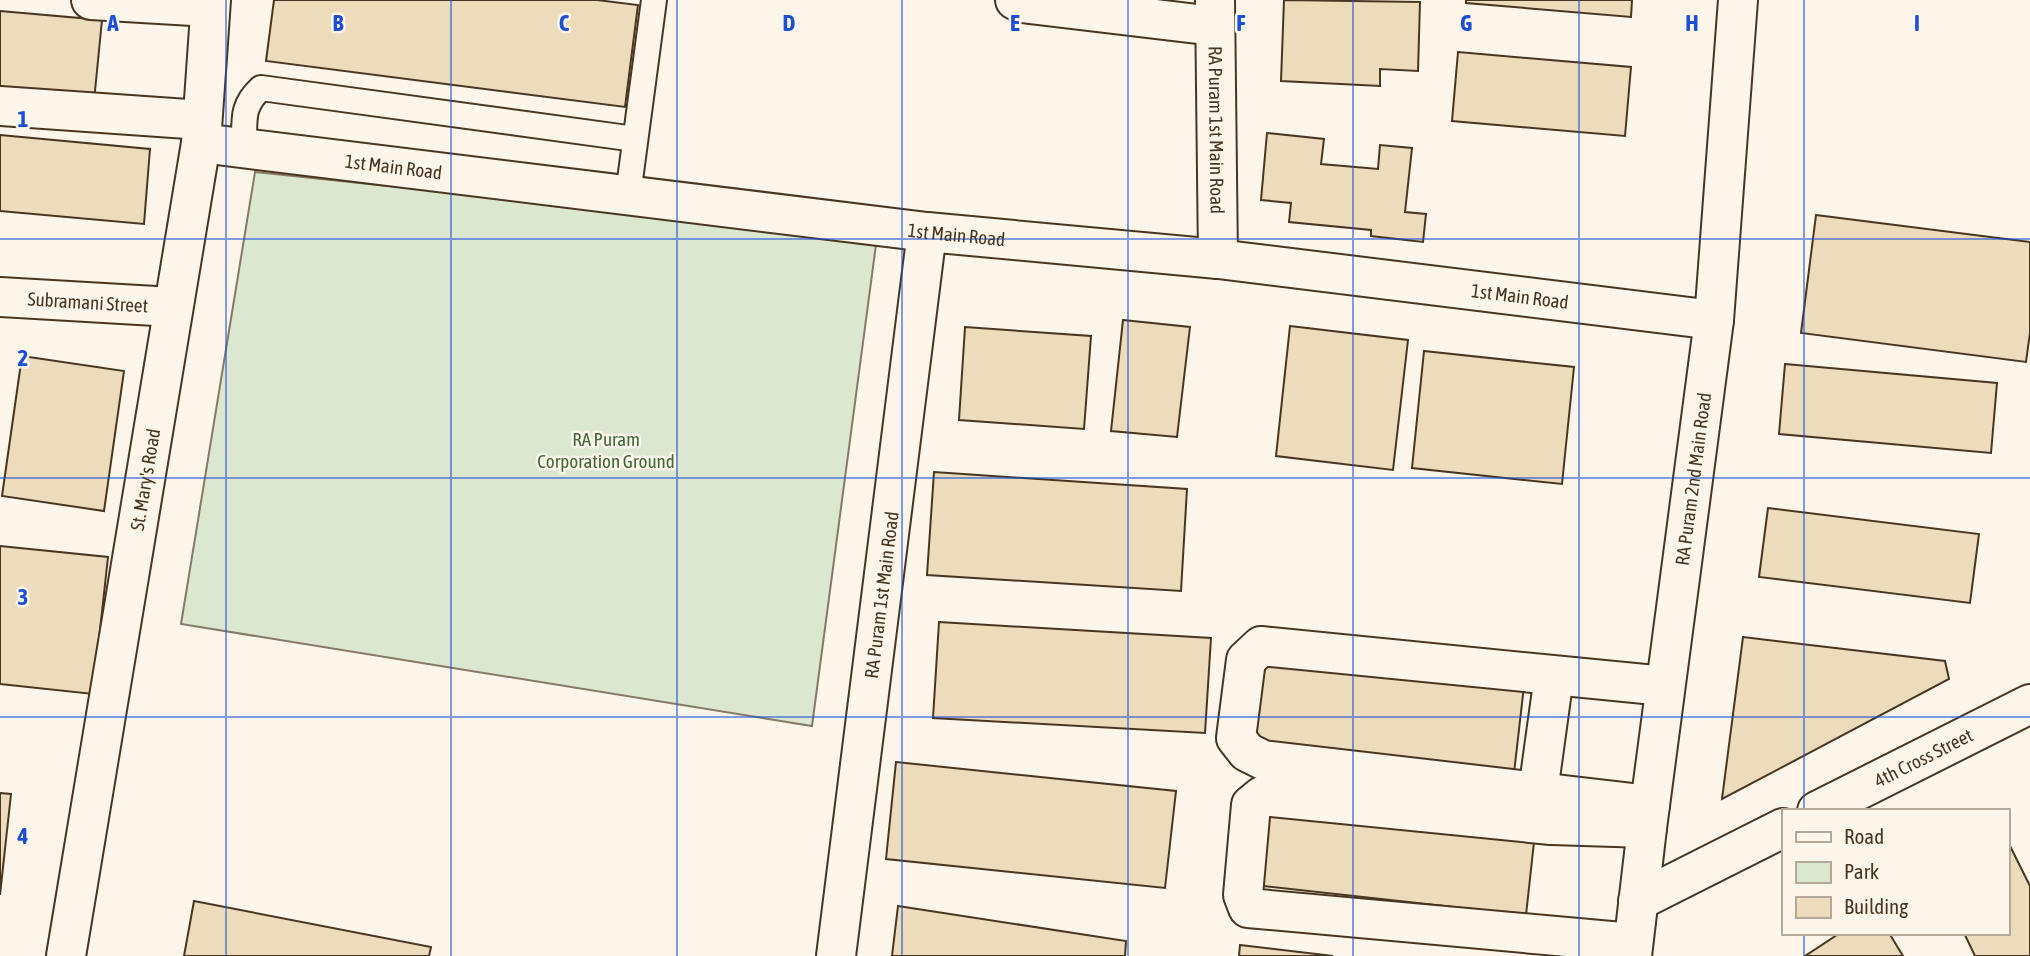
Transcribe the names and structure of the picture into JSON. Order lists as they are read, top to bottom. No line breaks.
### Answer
{"streets":{"street":["RA Puram 1st Main Road","1st Main Road","Subramani Street","St. Mary's Road","RA Puram 2nd Main Road","4th Cross Street"]},"crossings":[["RA Puram 1st Main Road","1st Main Road"],["1st Main Road","St. Mary's Road"],["1st Main Road","RA Puram 2nd Main Road"],["Subramani Street","St. Mary's Road"]],"parks":["RA Puram Corporation Ground"],"legend":["Road","Park","Building"],"grid":{"columns":["A","B","C","D","E","F","G","H","I"],"rows":["1","2","3","4"]}}
